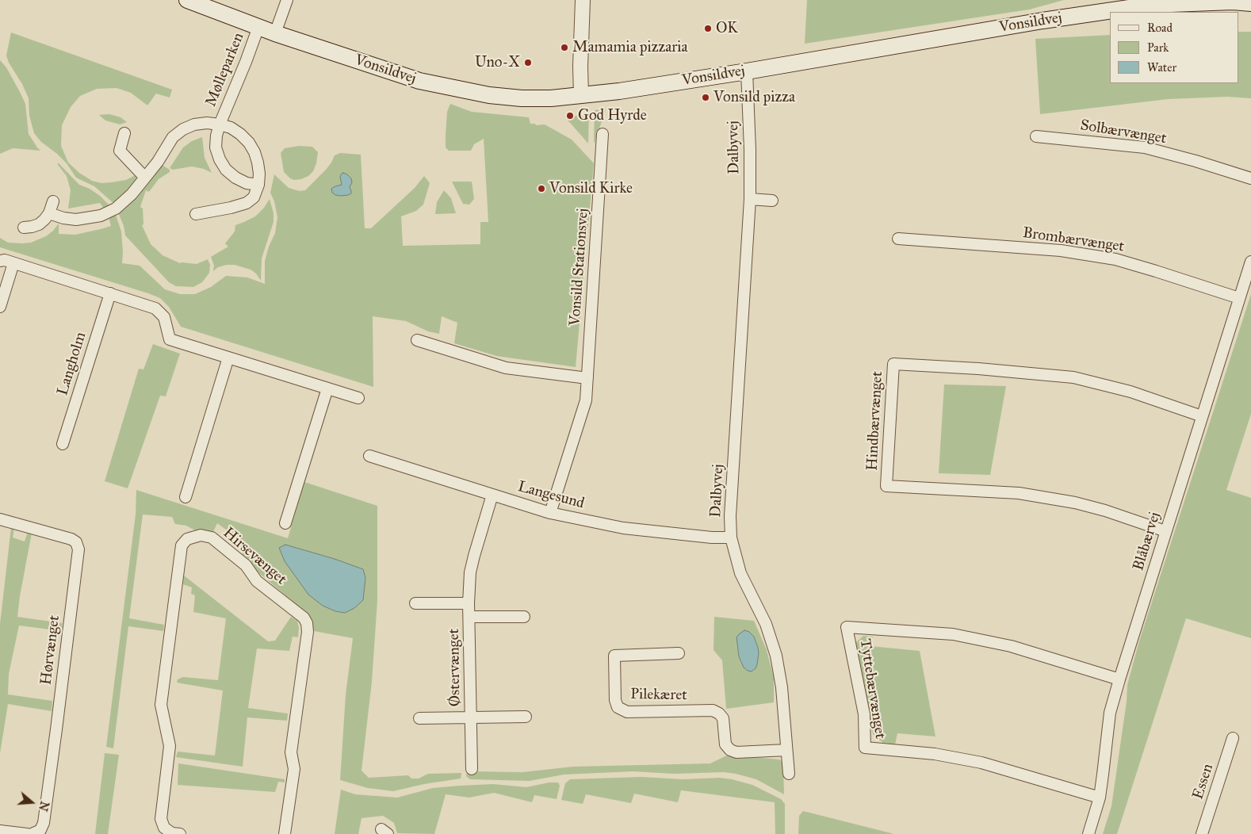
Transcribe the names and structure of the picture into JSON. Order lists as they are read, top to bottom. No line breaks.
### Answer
{"streets":{"main road":["Vonsildvej"],"street":["Mølleparken","Solbærvænget","Dalbyvej","Brombærvænget","Vonsild Stationsvej","Langholm","Hindbærvænget","Langesund","Blåbærvej","Hirsevænget","Hørvænget","Østervænget","Tyttebærvænget","Pilekæret","Essen"]},"crossings":[["Vonsildvej","Mølleparken"],["Vonsildvej","Dalbyvej"],["Dalbyvej","Langesund"],["Dalbyvej","Pilekæret"],["Brombærvænget","Blåbærvej"],["Vonsild Stationsvej","Langesund"],["Hindbærvænget","Blåbærvej"],["Langesund","Østervænget"],["Blåbærvej","Tyttebærvænget"]],"places":["OK","Mamamia pizzaria","Uno-X","Vonsild pizza","God Hyrde","Vonsild Kirke"],"legend":["Road","Park","Water"],"north":"right"}
